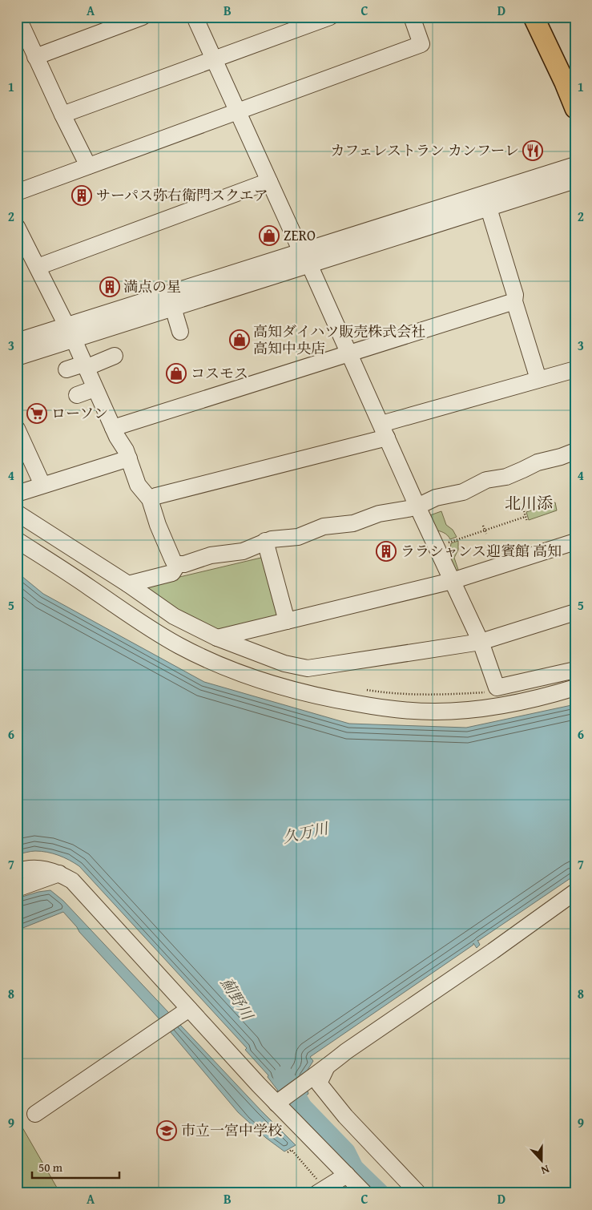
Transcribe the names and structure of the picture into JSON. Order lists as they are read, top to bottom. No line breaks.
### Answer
{"districts":["北川添"],"water":["久万川","薊野川"],"places":{"restaurant":["カフェレストラン カンフーレ"],"building":["サーパス弥右衛門スクエア","満点の星","ララシャンス迎賓館 高知"],"shop":["ZERO","高知ダイハツ販売株式会社 高知中央店","コスモス"],"supermarket":["ローソン"],"school or university":["市立一宮中学校"]},"scale_bar":"50 m","north":"bottom","grid":{"columns":["A","B","C","D"],"rows":["1","2","3","4","5","6","7","8","9"]}}
